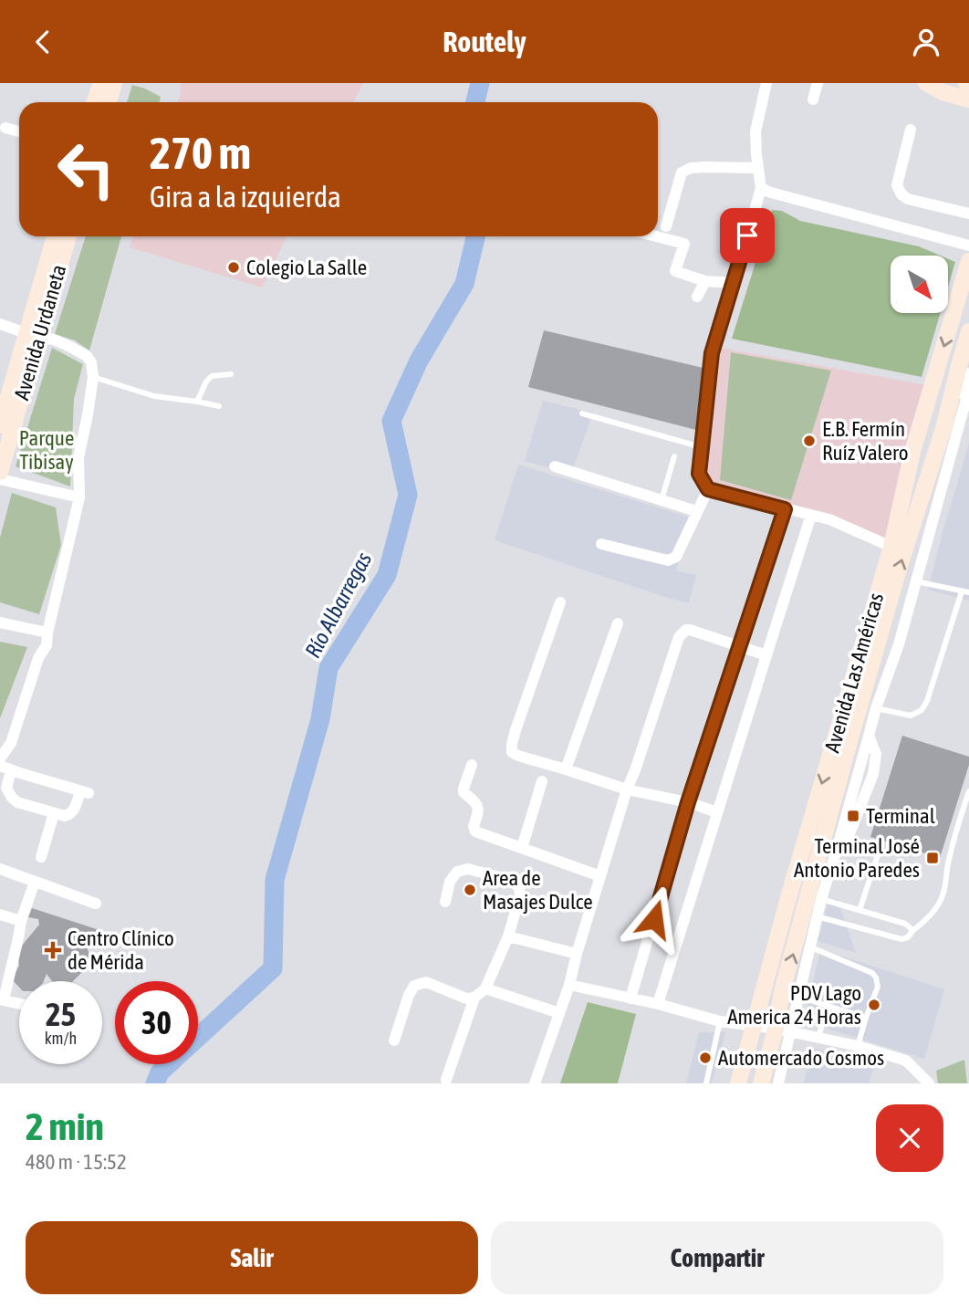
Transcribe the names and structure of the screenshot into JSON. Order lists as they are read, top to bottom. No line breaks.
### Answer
{"streets":{"street":["Avenida Urdaneta","Avenida Las Américas"]},"water":["Río Albarregas"],"parks":["Parque Tibisay"],"places":{"other":["Colegio La Salle","E.B. Fermín Ruíz Valero","Area de Masajes Dulce","PDV Lago America 24 Horas","Automercado Cosmos"],"transit":["Terminal","Terminal José Antonio Paredes"],"health":["Centro Clínico de Mérida"]},"north":"bottom right","page":{"header":"Routely","turn":["270 m","Gira a la izquierda"],"speed":"25 km/h","limit":"30","heading":["2 min","480 m · 15:52"],"buttons":["Salir","Compartir"]}}
